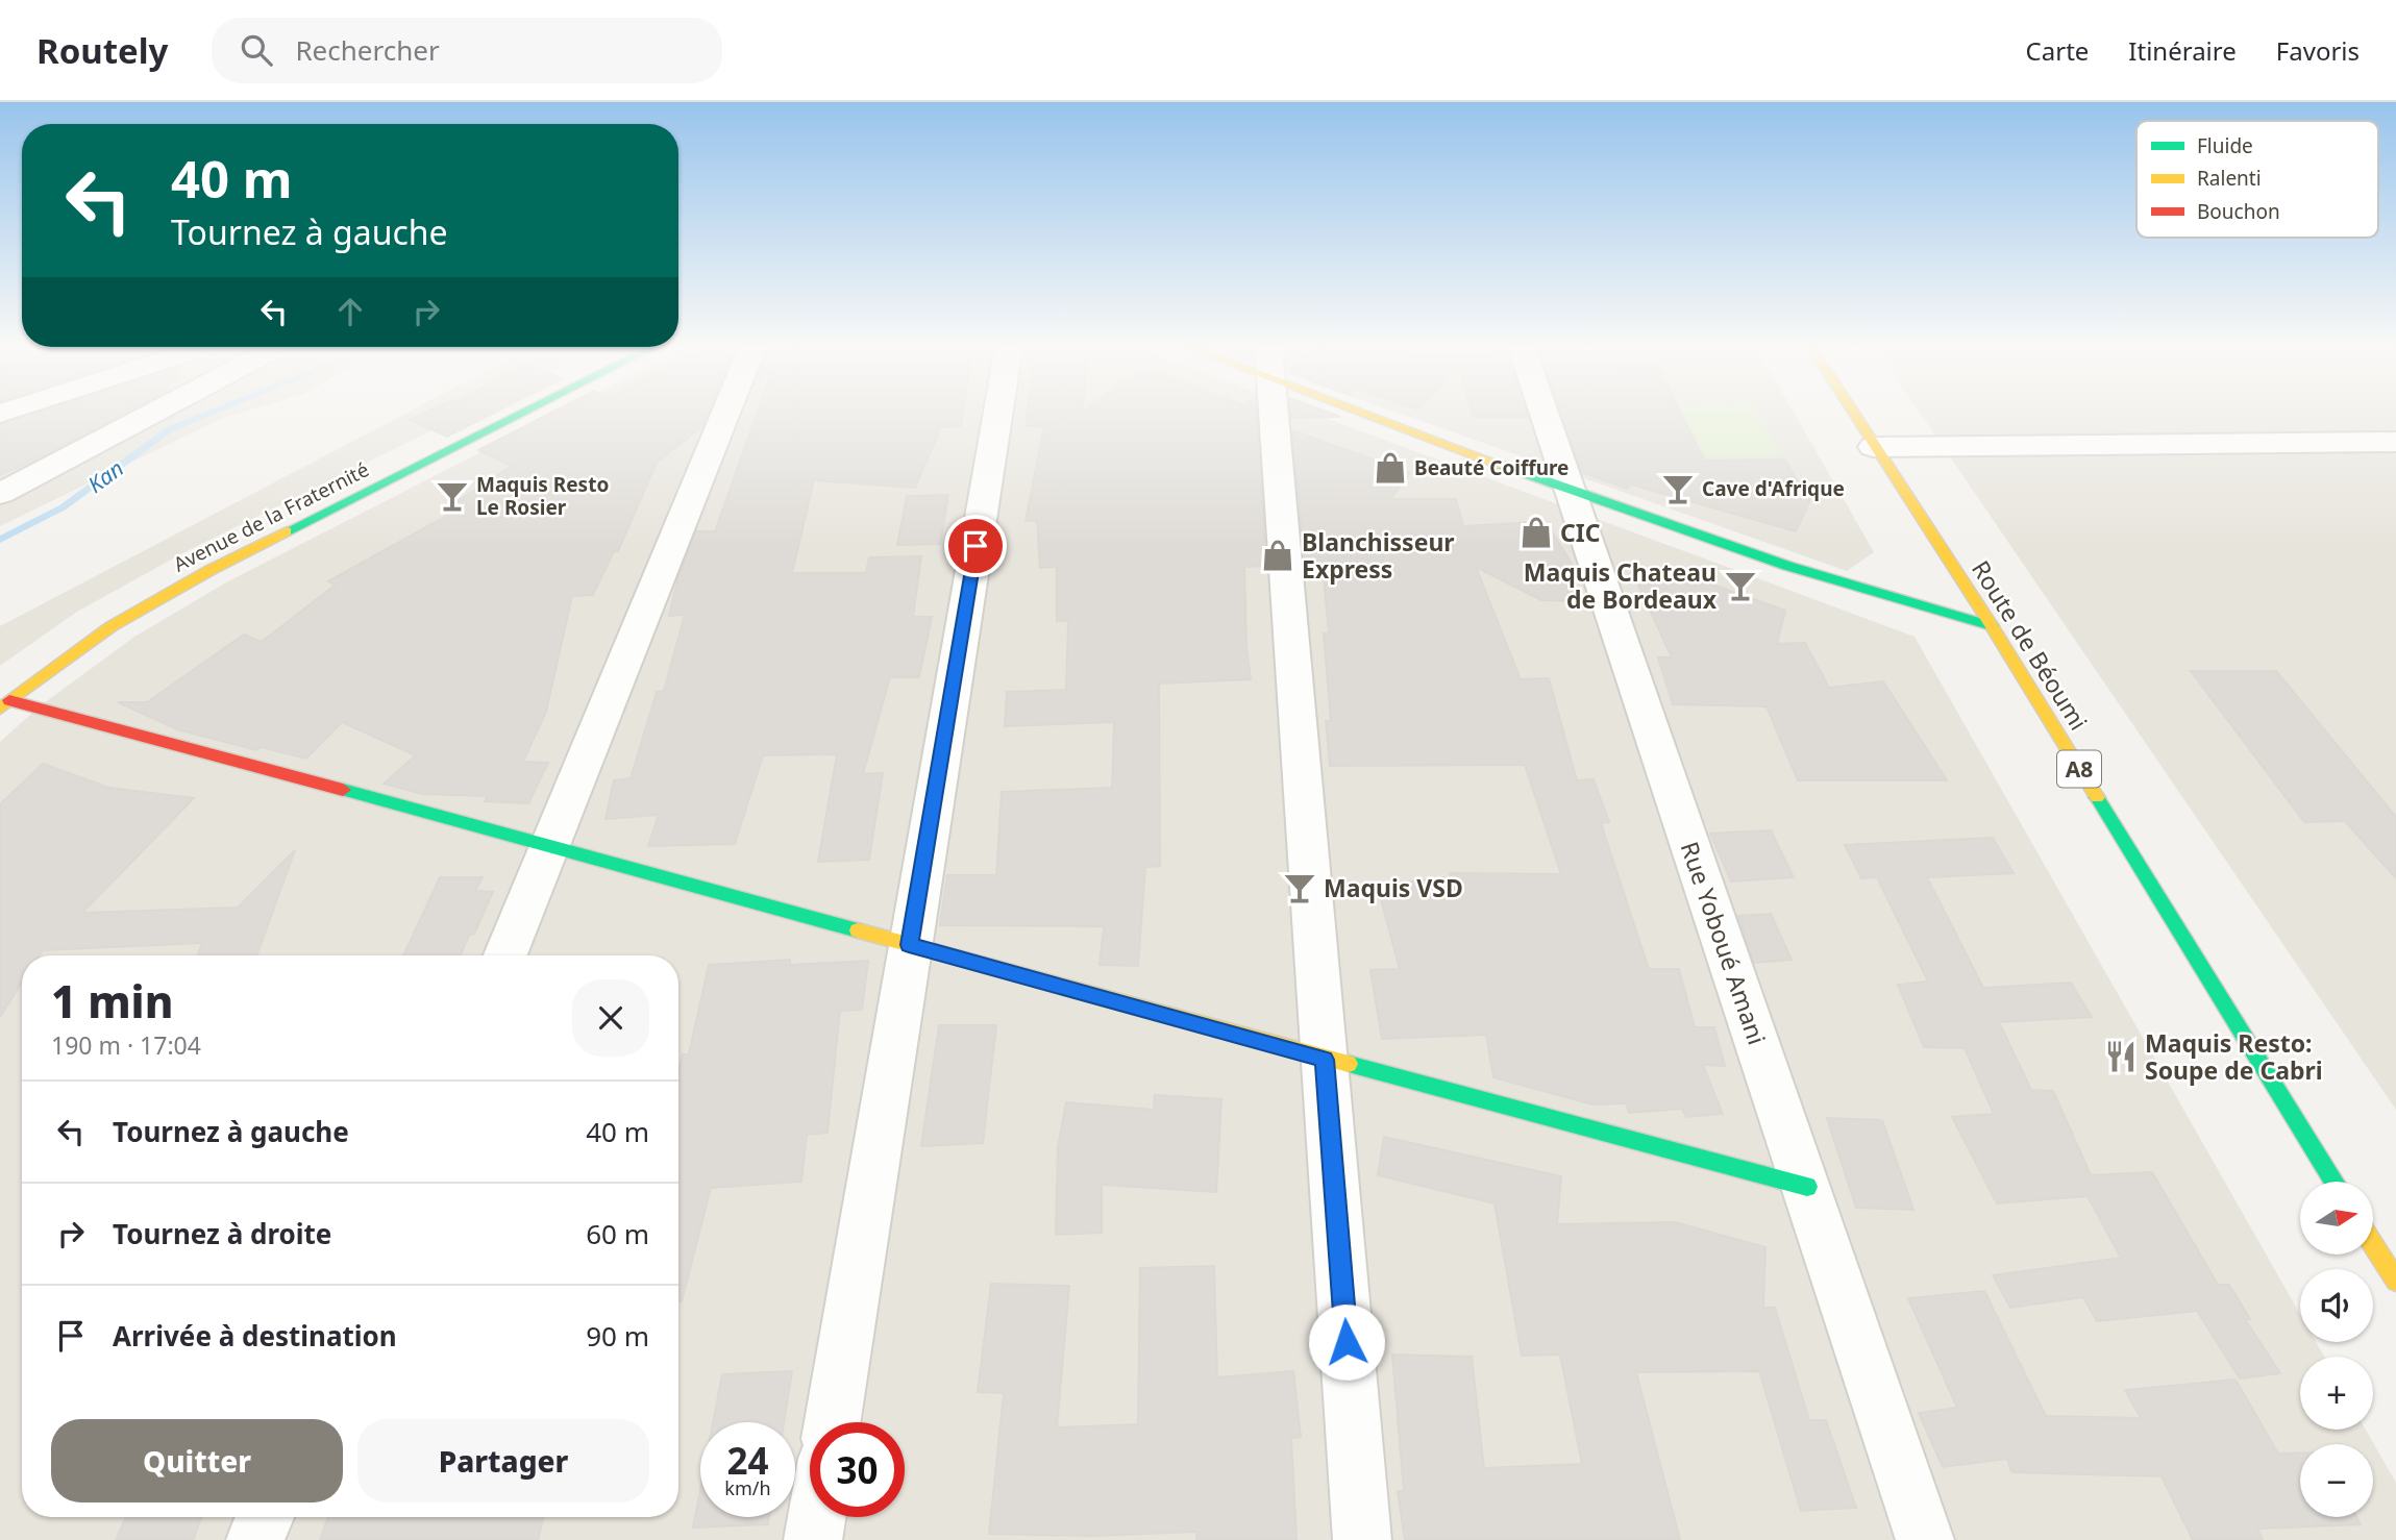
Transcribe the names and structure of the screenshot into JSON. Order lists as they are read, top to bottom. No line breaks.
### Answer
{"streets":{"street":["Avenue de la Fraternité","Route de Béoumi","A8","Rue Yoboué Amani"]},"water":["Kan"],"places":{"shop":["Beauté Coiffure","CIC","Blanchisseur Express"],"bar":["Cave d'Afrique","Maquis Resto Le Rosier","Maquis Chateau de Bordeaux","Maquis VSD"],"restaurant":["Maquis Resto: Soupe de Cabri"]},"legend":["Fluide","Ralenti","Bouchon"],"north":"right","page":{"header":"Routely","search":"Rechercher","nav":["Carte","Itinéraire","Favoris"],"turn":["40 m","Tournez à gauche"],"heading":["1 min","190 m · 17:04"],"list":[{"name":"Tournez à gauche","value":"40 m"},{"name":"Tournez à droite","value":"60 m"},{"name":"Arrivée à destination","value":"90 m"}],"map_buttons":["+","−"],"buttons":["Quitter","Partager"],"speed":"24 km/h","limit":"30"}}
